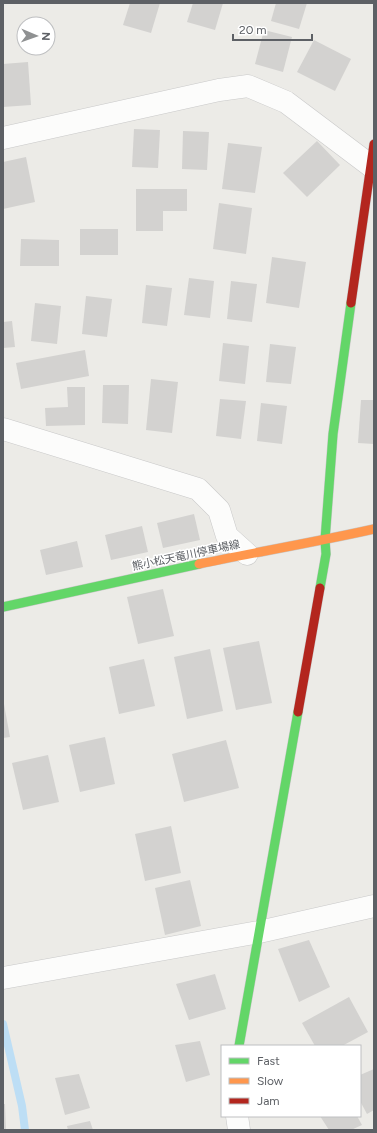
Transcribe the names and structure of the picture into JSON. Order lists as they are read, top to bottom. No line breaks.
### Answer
{"streets":{"street":["熊小松天竜川停車場線"]},"legend":["Fast","Slow","Jam"],"scale_bar":"20 m","north":"right"}
